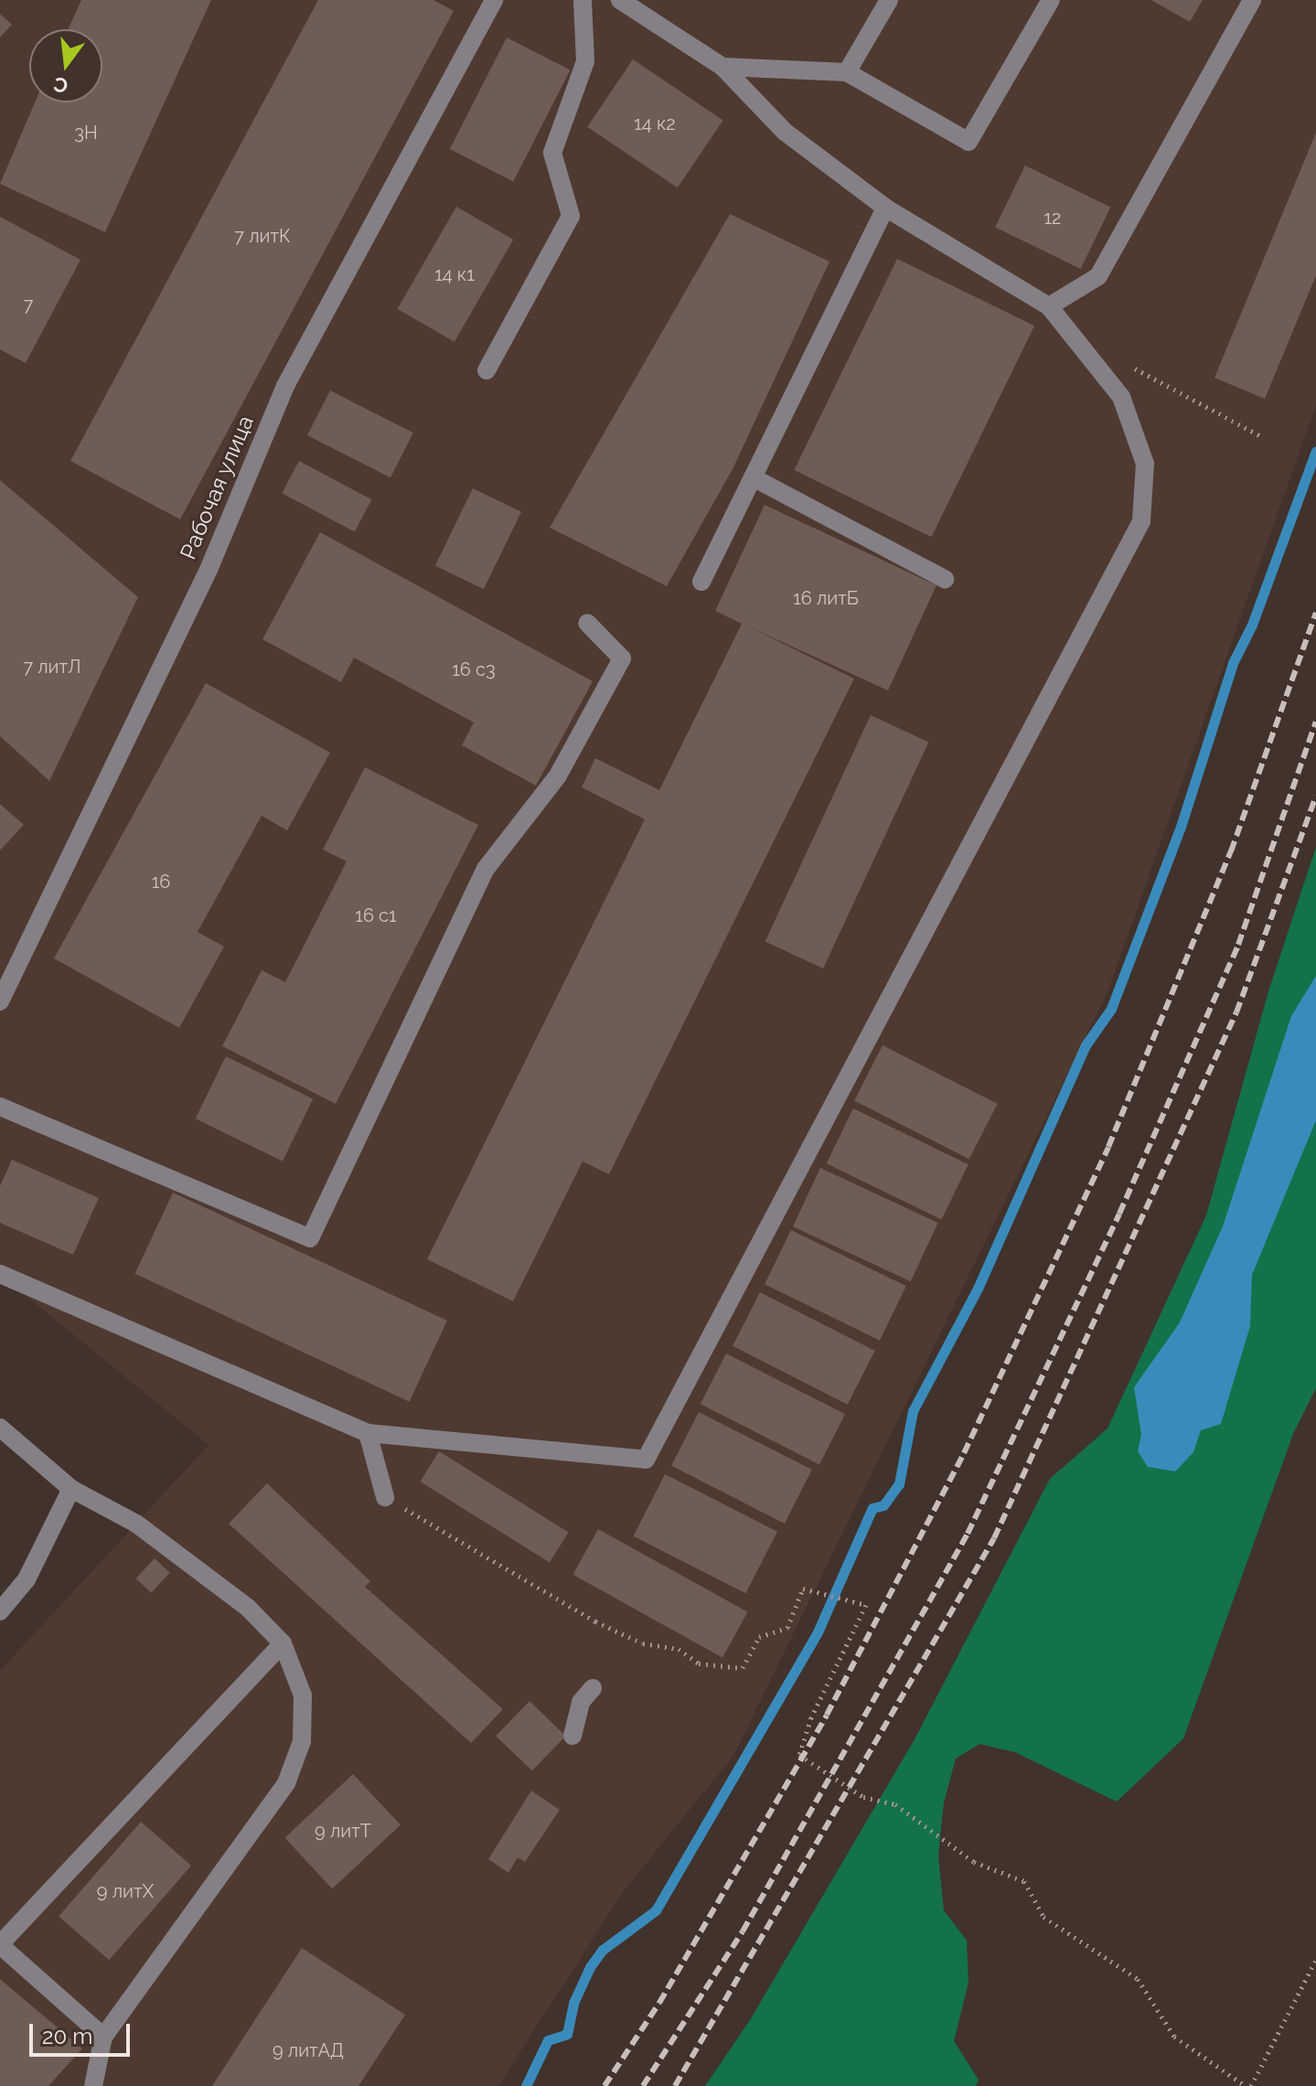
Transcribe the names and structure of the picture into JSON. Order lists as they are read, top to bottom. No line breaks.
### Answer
{"streets":{"street":["Рабочая улица"]},"house_numbers":["14 к2","3Н","12","7 литК","14 к1","7","16 литБ","7 литЛ","16 с3","16","16 с1","9 литТ","9 литХ","9 литАД"],"scale_bar":"20 m","north":"bottom"}
